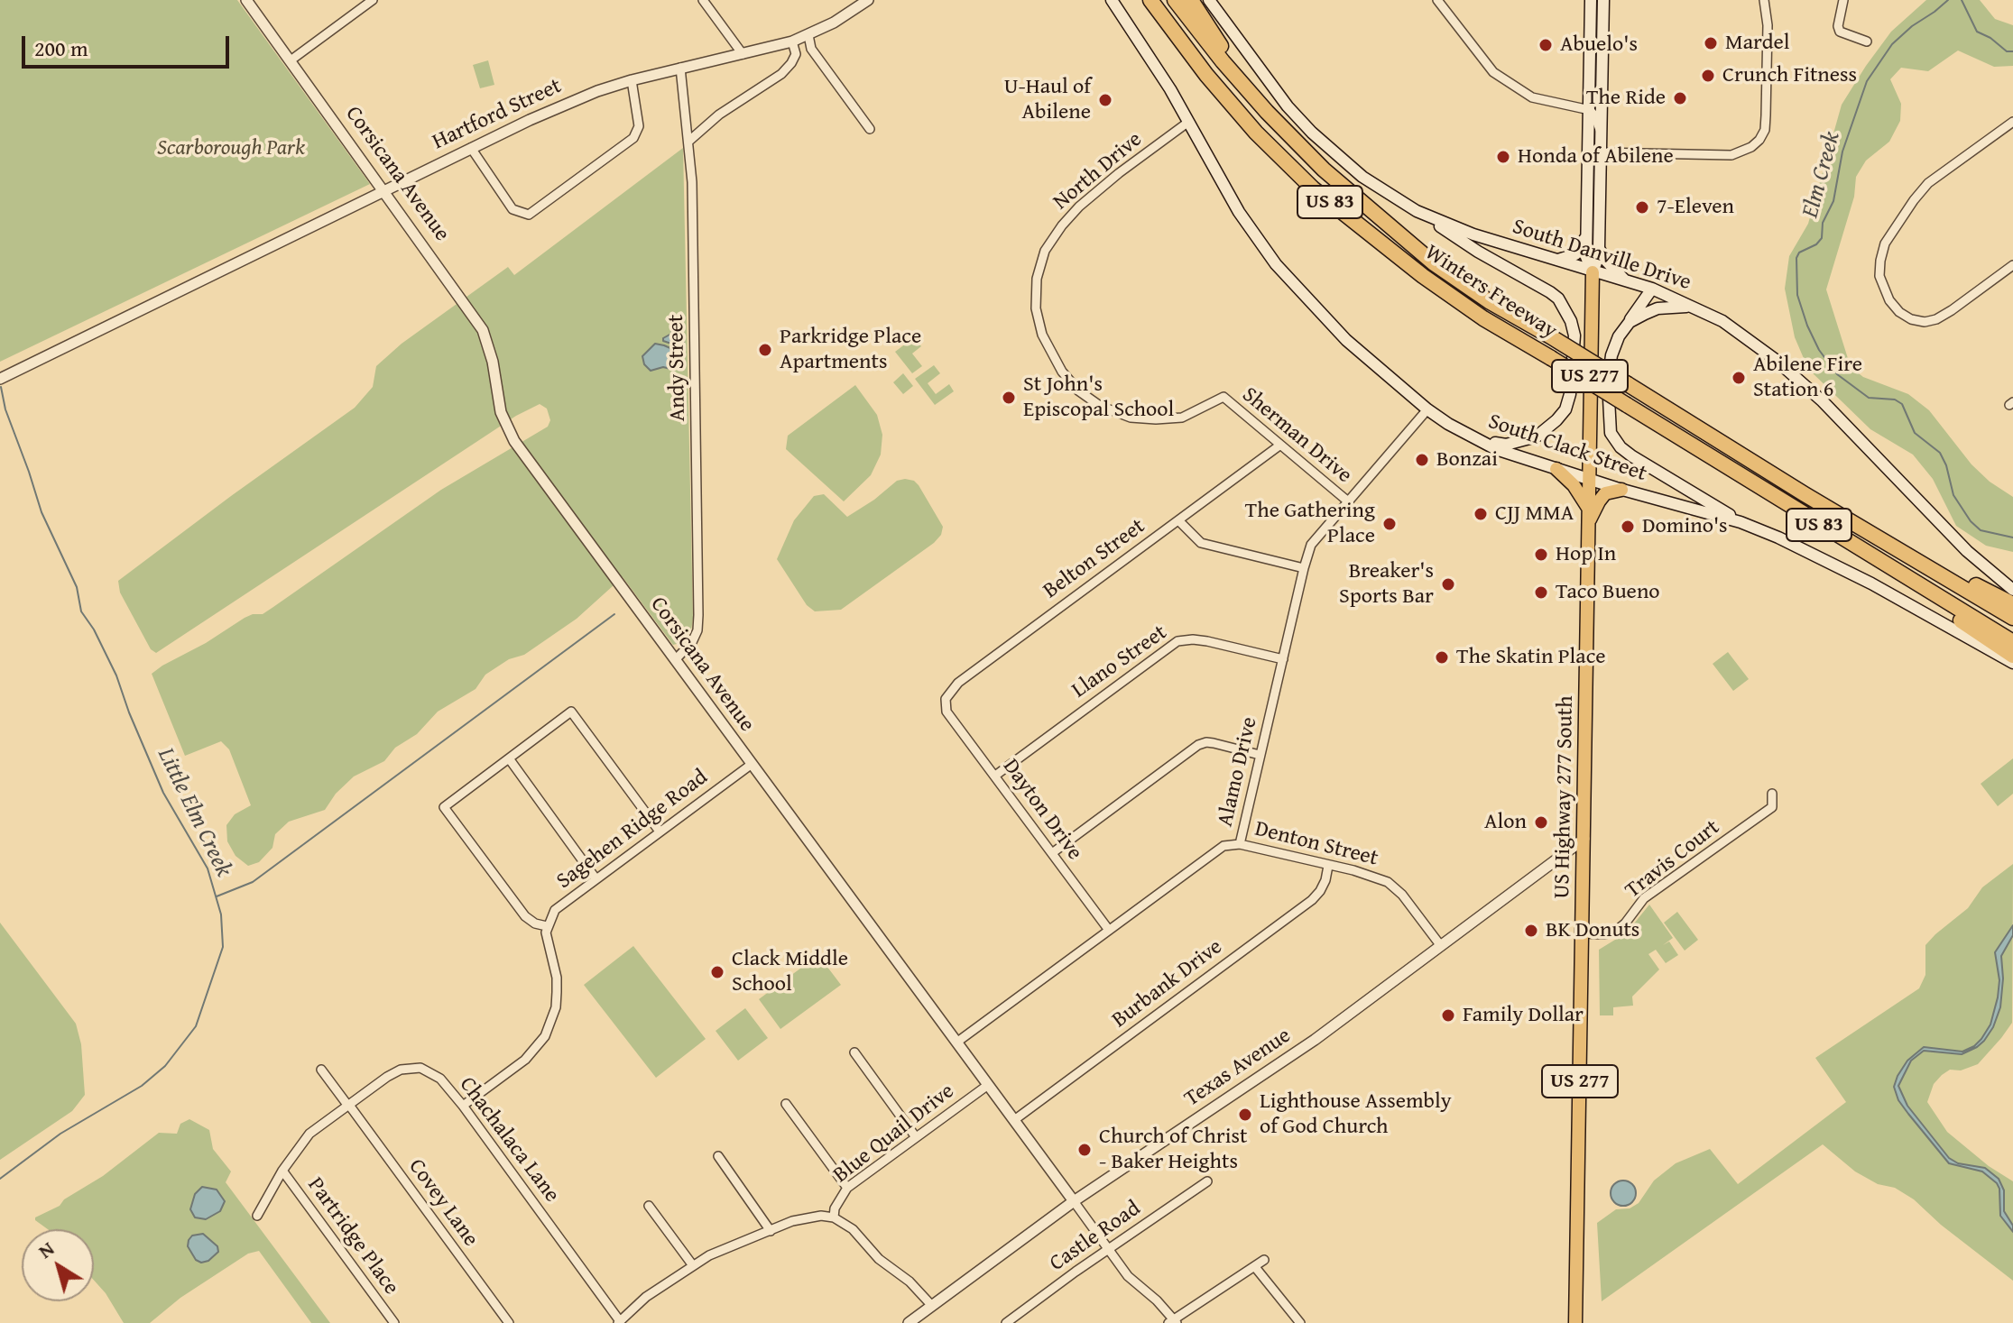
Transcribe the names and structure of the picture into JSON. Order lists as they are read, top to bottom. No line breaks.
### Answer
{"streets":{"highway":["US 83","Winters Freeway","US 277","US Highway 277 South"],"main road":["South Danville Drive","South Clack Street"],"street":["Hartford Street","North Drive","Corsicana Avenue","Andy Street","Sherman Drive","Belton Street","Llano Street","Alamo Drive","Dayton Drive","Sagehen Ridge Road","Denton Street","Travis Court","Burbank Drive","Texas Avenue","Blue Quail Drive","Chachalaca Lane","Covey Lane","Partridge Place","Castle Road"]},"crossings":[["Hartford Street","Corsicana Avenue"],["Hartford Street","Andy Street"],["North Drive","Sherman Drive"],["North Drive","South Clack Street"],["Corsicana Avenue","Andy Street"],["Corsicana Avenue","Alamo Drive"],["Corsicana Avenue","Sagehen Ridge Road"],["Corsicana Avenue","Burbank Drive"],["Corsicana Avenue","Texas Avenue"],["Corsicana Avenue","Blue Quail Drive"],["Corsicana Avenue","Castle Road"],["South Danville Drive","US Highway 277 South"],["Sherman Drive","Belton Street"],["Sherman Drive","Alamo Drive"],["South Clack Street","Alamo Drive"],["South Clack Street","US Highway 277 South"],["Belton Street","Dayton Drive"],["Llano Street","Alamo Drive"],["Llano Street","Dayton Drive"],["Alamo Drive","Dayton Drive"],["Alamo Drive","Denton Street"],["US Highway 277 South","Travis Court"],["US Highway 277 South","Texas Avenue"],["Denton Street","Burbank Drive"],["Denton Street","Texas Avenue"],["Chachalaca Lane","Covey Lane"],["Chachalaca Lane","Partridge Place"]],"water":["Elm Creek","Little Elm Creek"],"parks":["Scarborough Park"],"places":["Mardel","Abuelo's","Crunch Fitness","The Ride","U-Haul of Abilene","Honda of Abilene","7-Eleven","Parkridge Place Apartments","Abilene Fire Station 6","St John's Episcopal School","Bonzai","CJJ MMA","The Gathering Place","Domino's","Hop In","Breaker's Sports Bar","Taco Bueno","The Skatin Place","Alon","BK Donuts","Clack Middle School","Family Dollar","Lighthouse Assembly of God Church","Church of Christ - Baker Heights"],"scale_bar":"200 m","north":"top left"}
